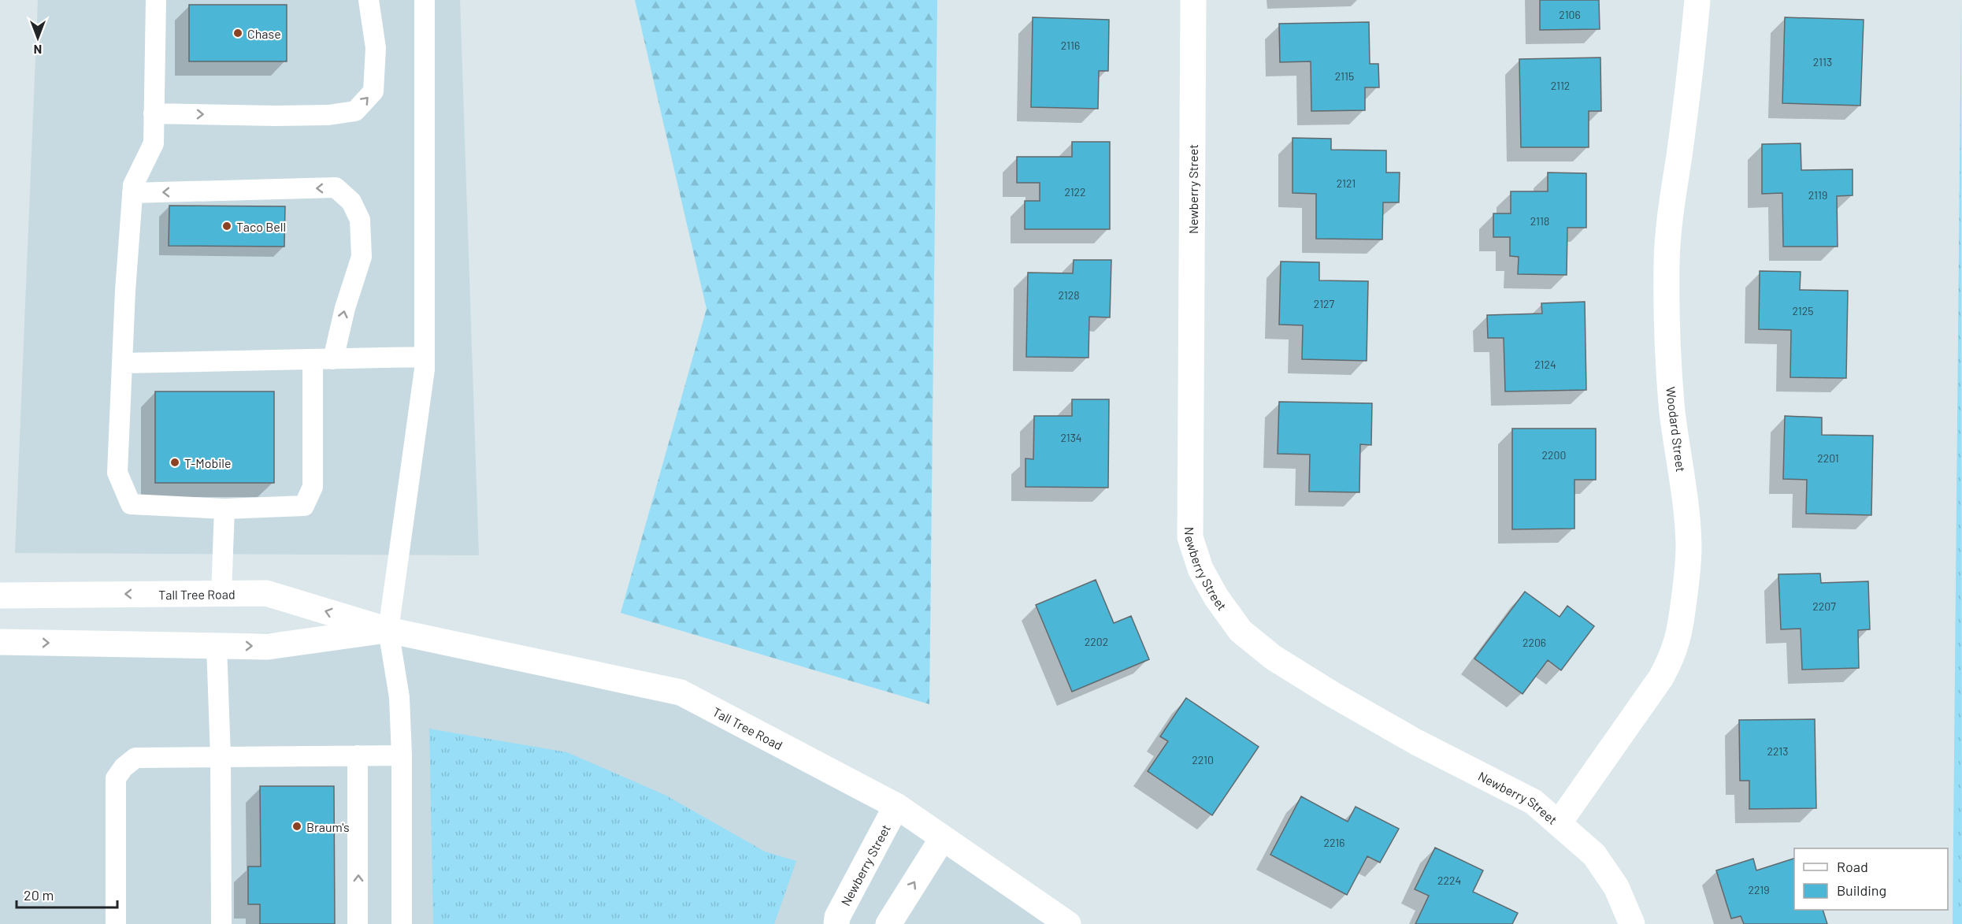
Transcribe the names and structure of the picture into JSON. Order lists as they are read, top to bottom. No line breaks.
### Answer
{"streets":{"street":["Newberry Street","Woodard Street","Tall Tree Road"]},"crossings":[["Newberry Street","Woodard Street"],["Newberry Street","Tall Tree Road"]],"places":["Chase","Taco Bell","T-Mobile","Braum's"],"house_numbers":["2106","2116","2113","2115","2112","2121","2122","2119","2118","2128","2127","2125","2124","2134","2200","2201","2207","2202","2206","2213","2210","2216","2224","2219"],"legend":["Road","Building"],"scale_bar":"20 m","north":"bottom"}
